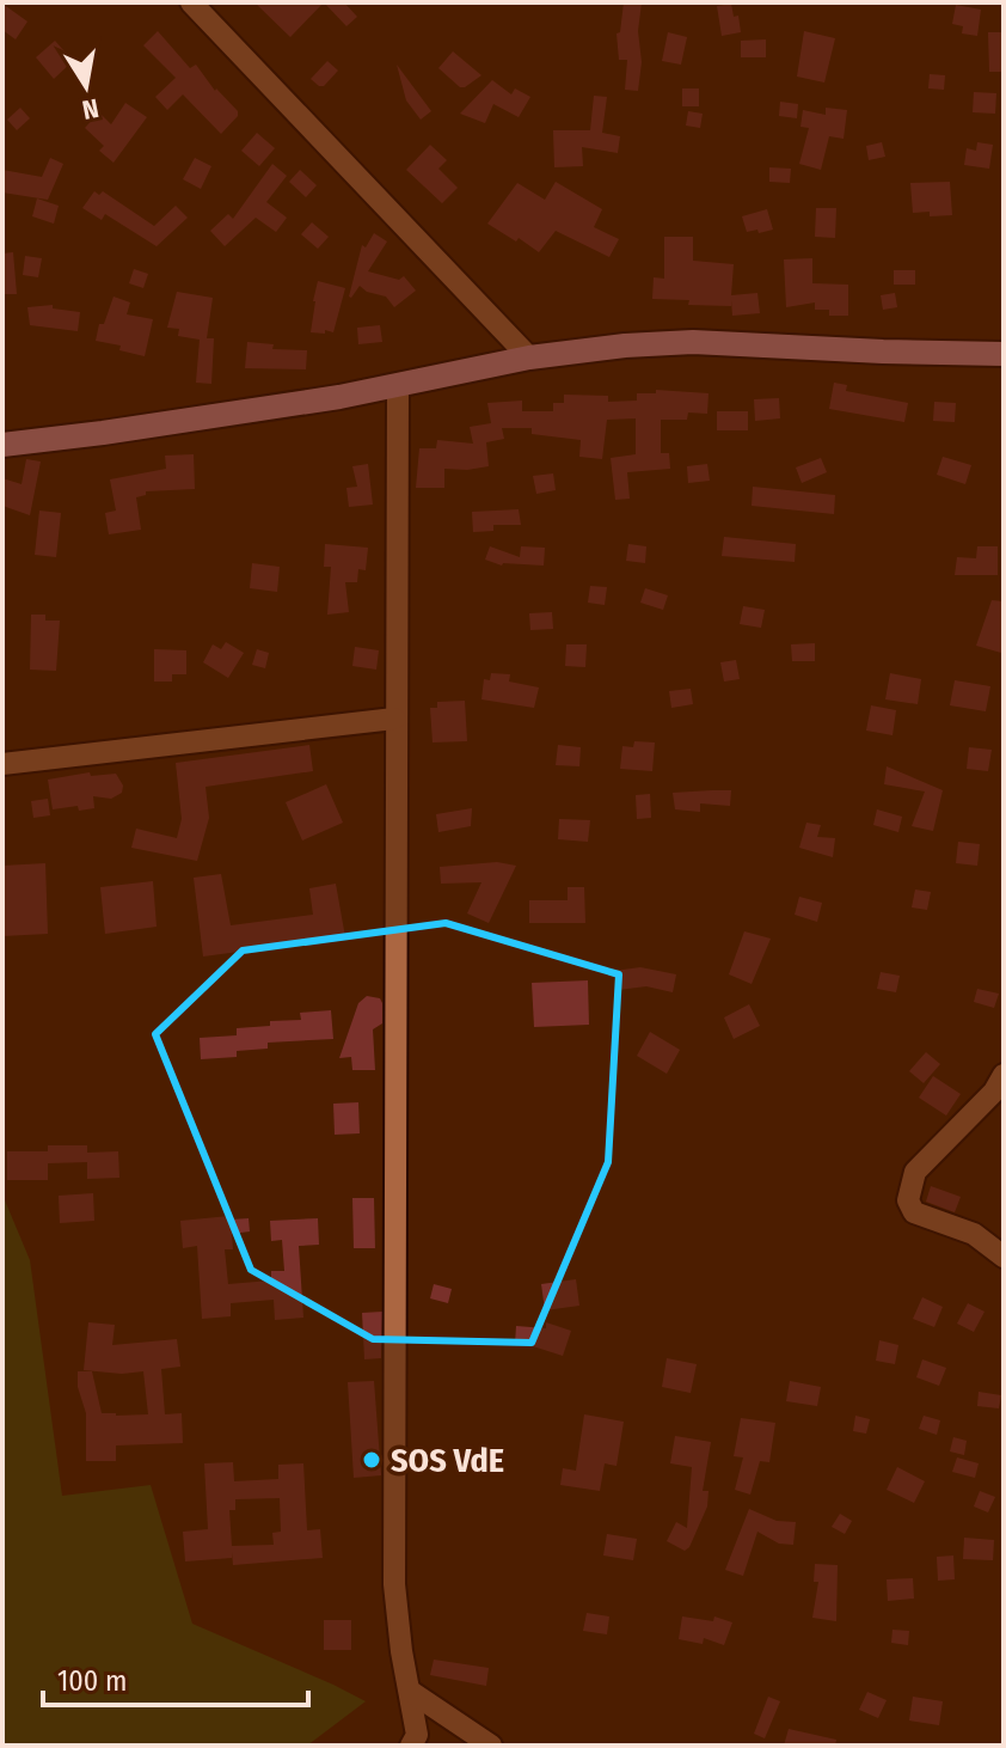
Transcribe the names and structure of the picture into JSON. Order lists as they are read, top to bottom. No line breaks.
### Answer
{"places":["SOS VdE"],"scale_bar":"100 m","north":"bottom"}
